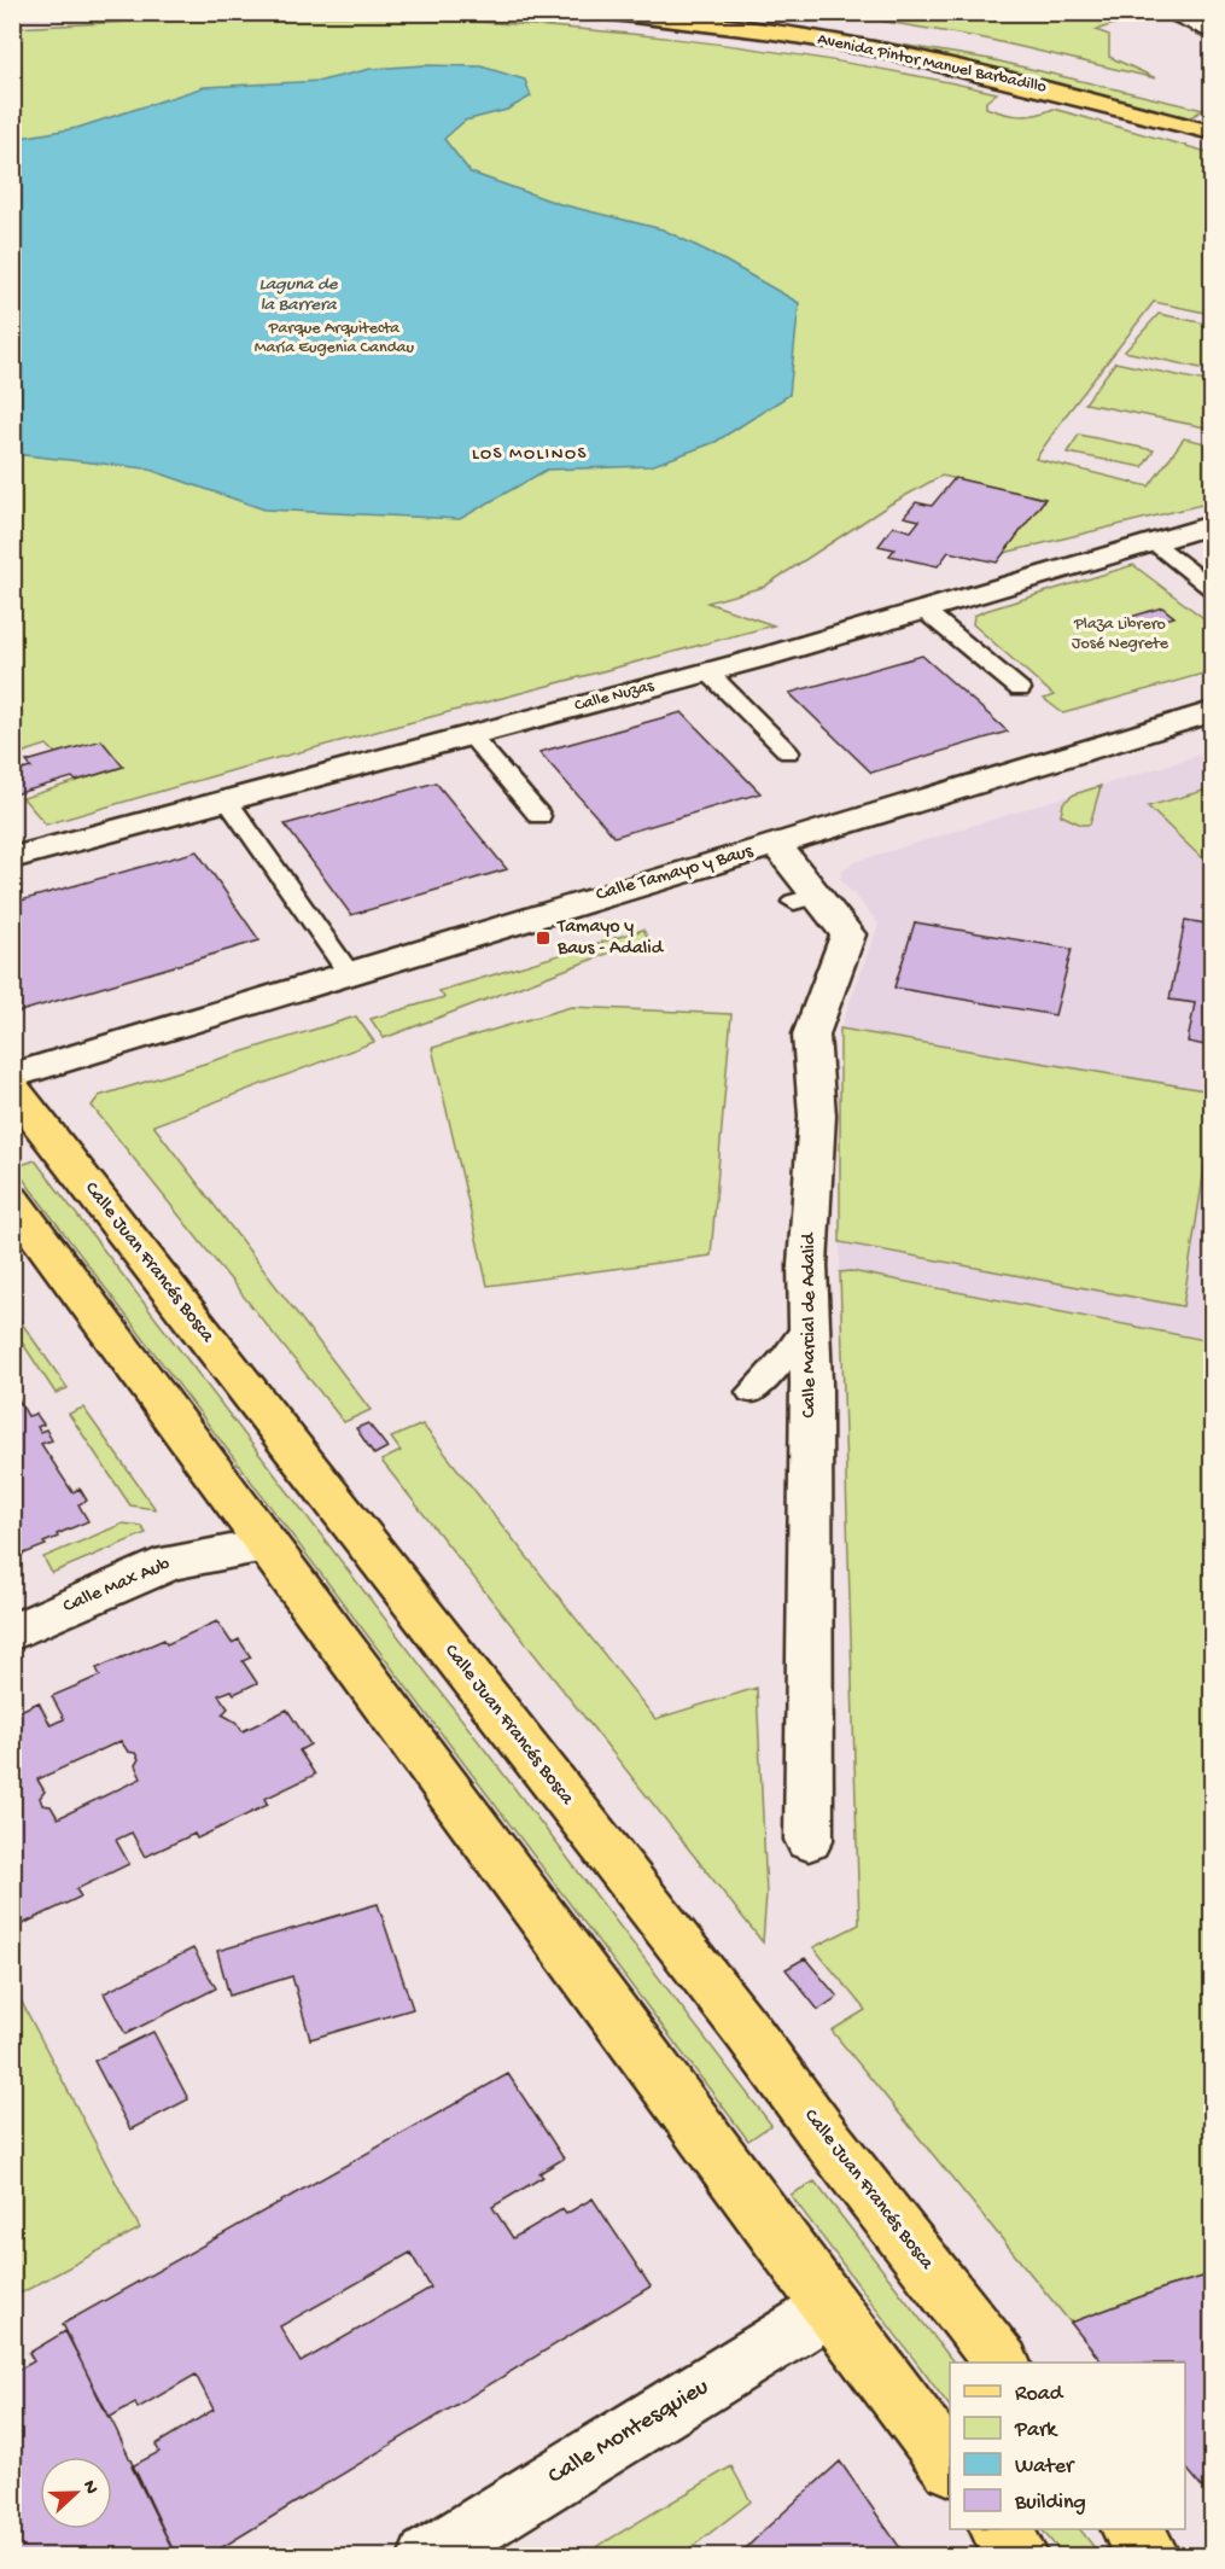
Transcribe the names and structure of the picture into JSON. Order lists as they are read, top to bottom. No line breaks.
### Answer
{"streets":{"main road":["Avenida Pintor Manuel Barbadillo","Calle Juan Francés Bosca"],"street":["Calle Nuzas","Calle Tamayo y Baus","Calle Marcial de Adalid","Calle Max Aub","Calle Montesquieu"]},"crossings":[["Calle Tamayo y Baus","Calle Marcial de Adalid"]],"districts":["LOS MOLINOS"],"water":["Laguna de la Barrera"],"parks":["Parque Arquitecta María Eugenia Candau","Plaza Librero José Negrete"],"places":{"transit":["Tamayo y Baus - Adalid"]},"legend":["Road","Park","Water","Building"],"north":"right"}
